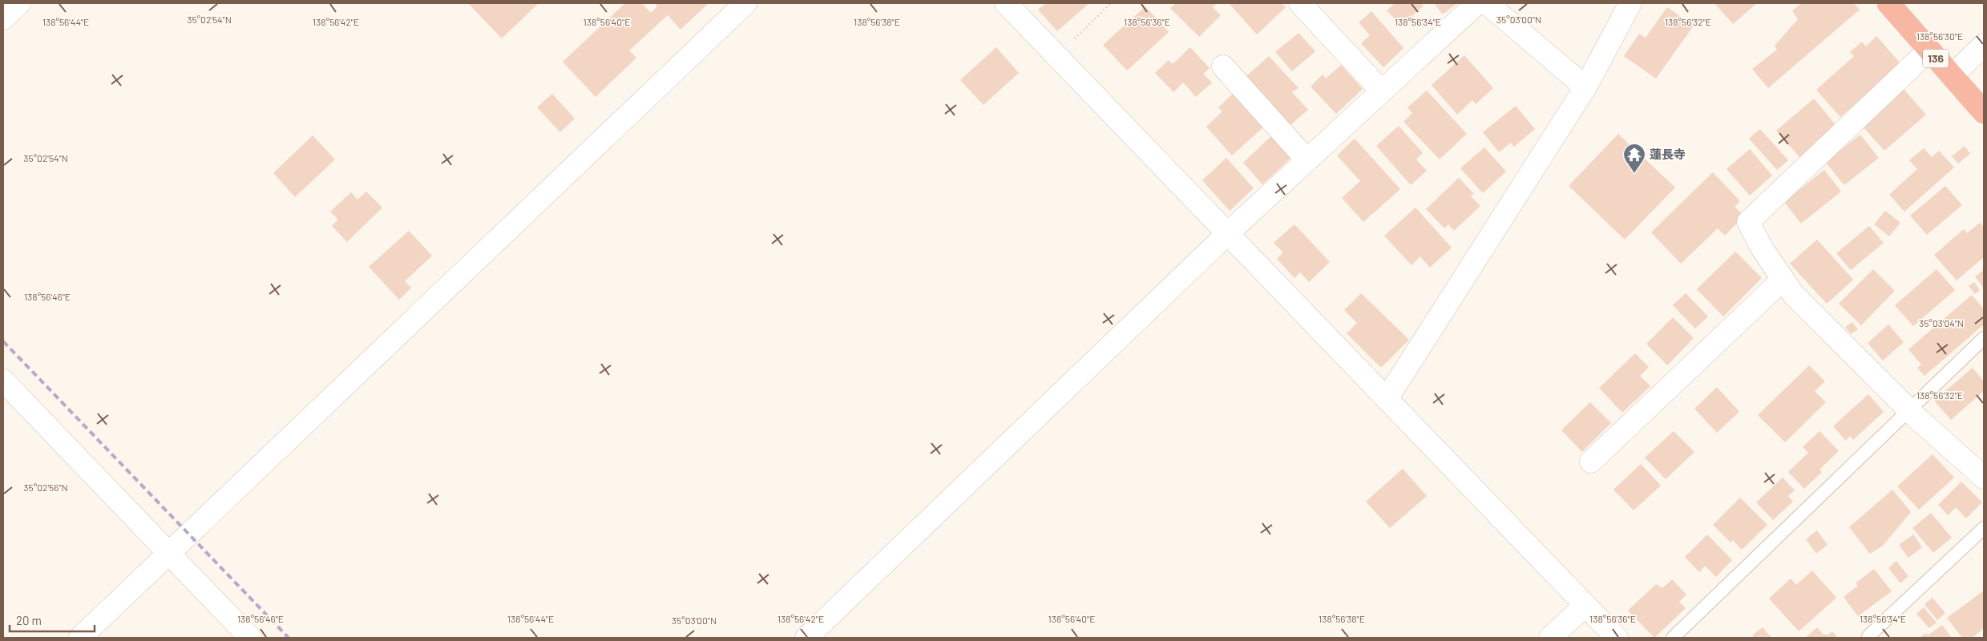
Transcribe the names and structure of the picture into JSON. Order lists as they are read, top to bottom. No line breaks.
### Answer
{"streets":{"highway":["136"]},"places":{"temple":["蓮長寺"]},"scale_bar":"20 m","coordinates":["35°02'54\"N","35°03'00\"N","138°56'40\"E","138°56'36\"E","138°56'32\"E","138°56'44\"E","138°56'42\"E","138°56'38\"E","138°56'34\"E","138°56'30\"E","138°56'46\"E","35°03'04\"N","35°02'56\"N"]}
